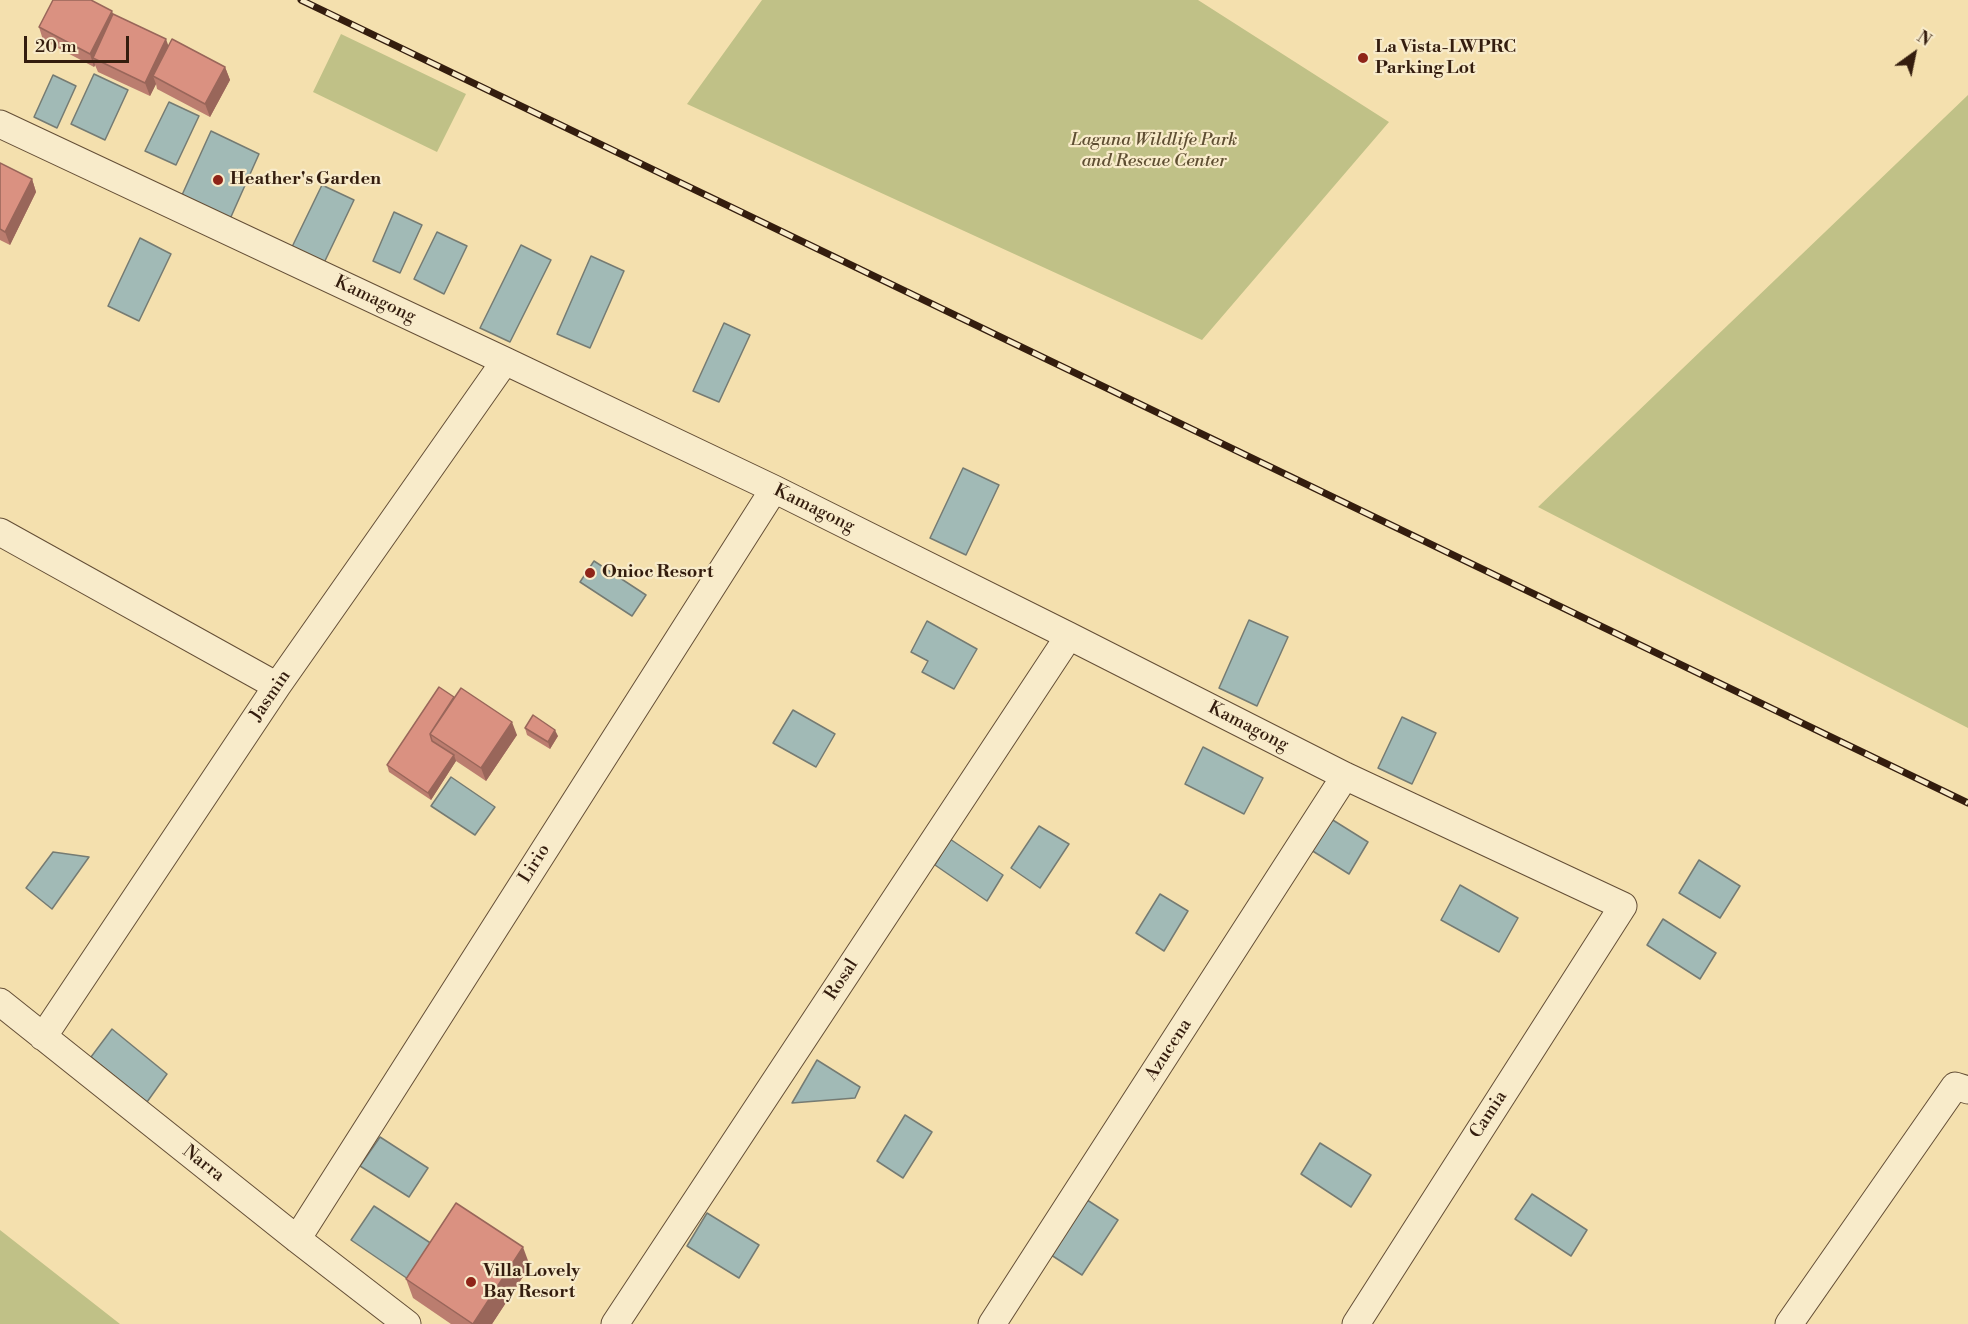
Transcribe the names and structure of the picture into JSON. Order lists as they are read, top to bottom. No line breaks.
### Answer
{"streets":{"street":["Kamagong","Jasmin","Lirio","Rosal","Azucena","Camia","Narra"]},"crossings":[["Kamagong","Jasmin"],["Kamagong","Lirio"],["Kamagong","Rosal"],["Kamagong","Azucena"],["Kamagong","Camia"],["Jasmin","Narra"],["Lirio","Narra"]],"parks":["Laguna Wildlife Park and Rescue Center"],"places":["La Vista-LWPRC Parking Lot","Heather's Garden","Onioc Resort","Villa Lovely Bay Resort"],"scale_bar":"20 m","north":"top right"}
